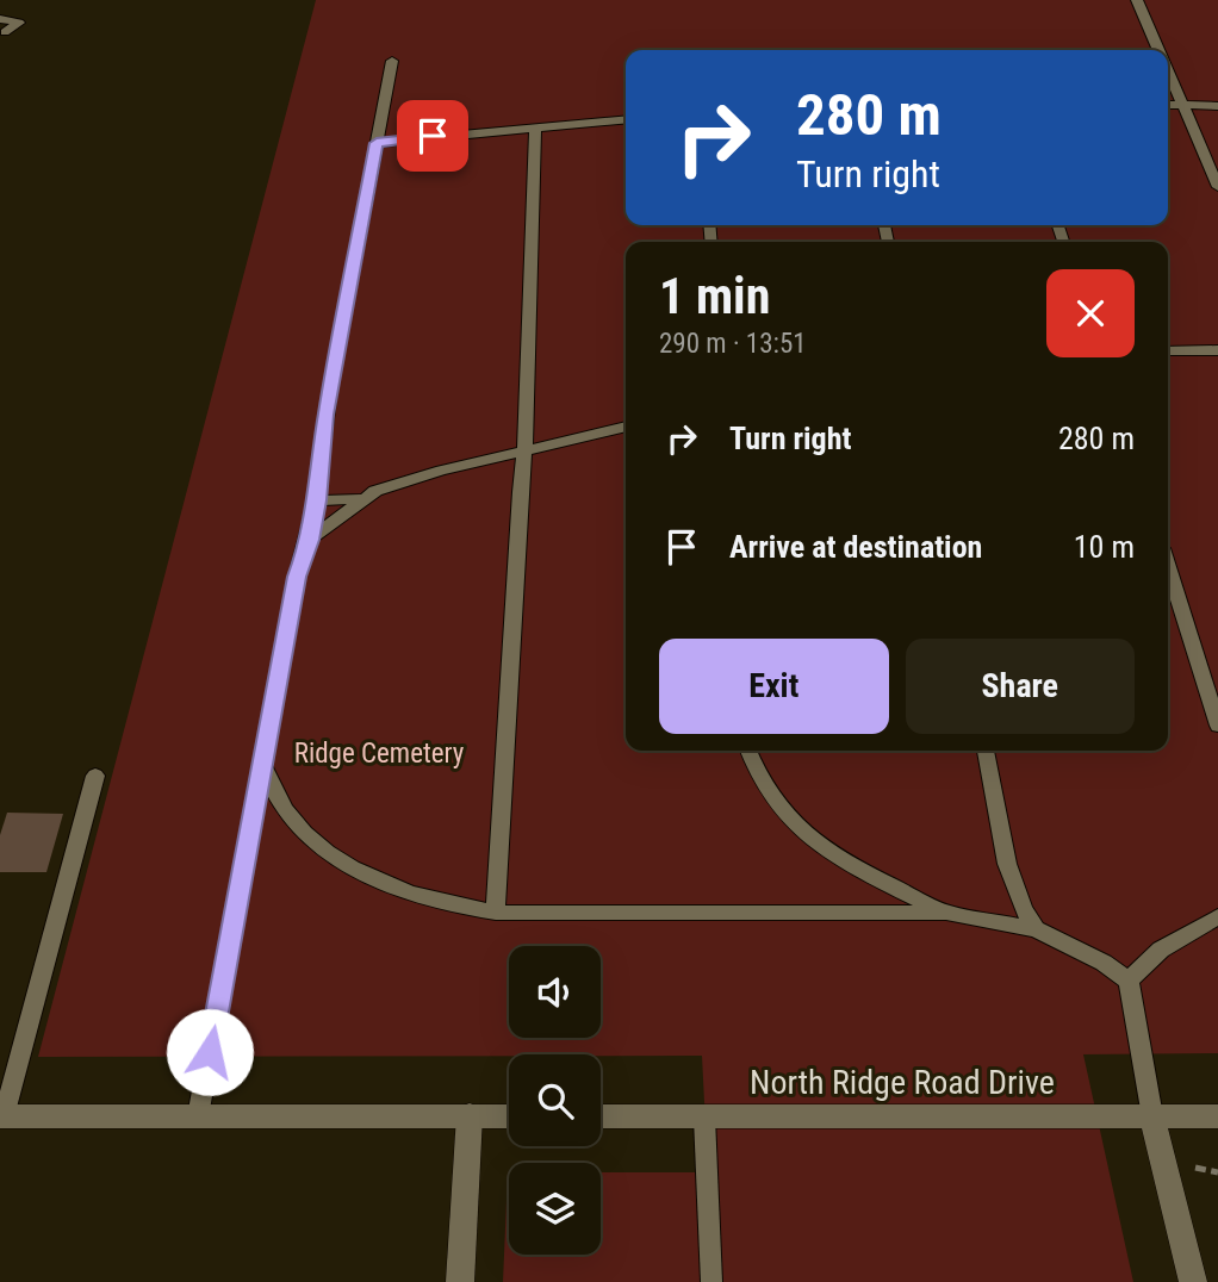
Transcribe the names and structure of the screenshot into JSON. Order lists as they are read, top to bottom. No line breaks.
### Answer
{"streets":{"street":["North Ridge Road Drive"]},"parks":["Ridge Cemetery"],"page":{"turn":["280 m","Turn right"],"heading":["1 min","290 m · 13:51"],"list":[{"name":"Turn right","value":"280 m"},{"name":"Arrive at destination","value":"10 m"}],"buttons":["Exit","Share"]}}
